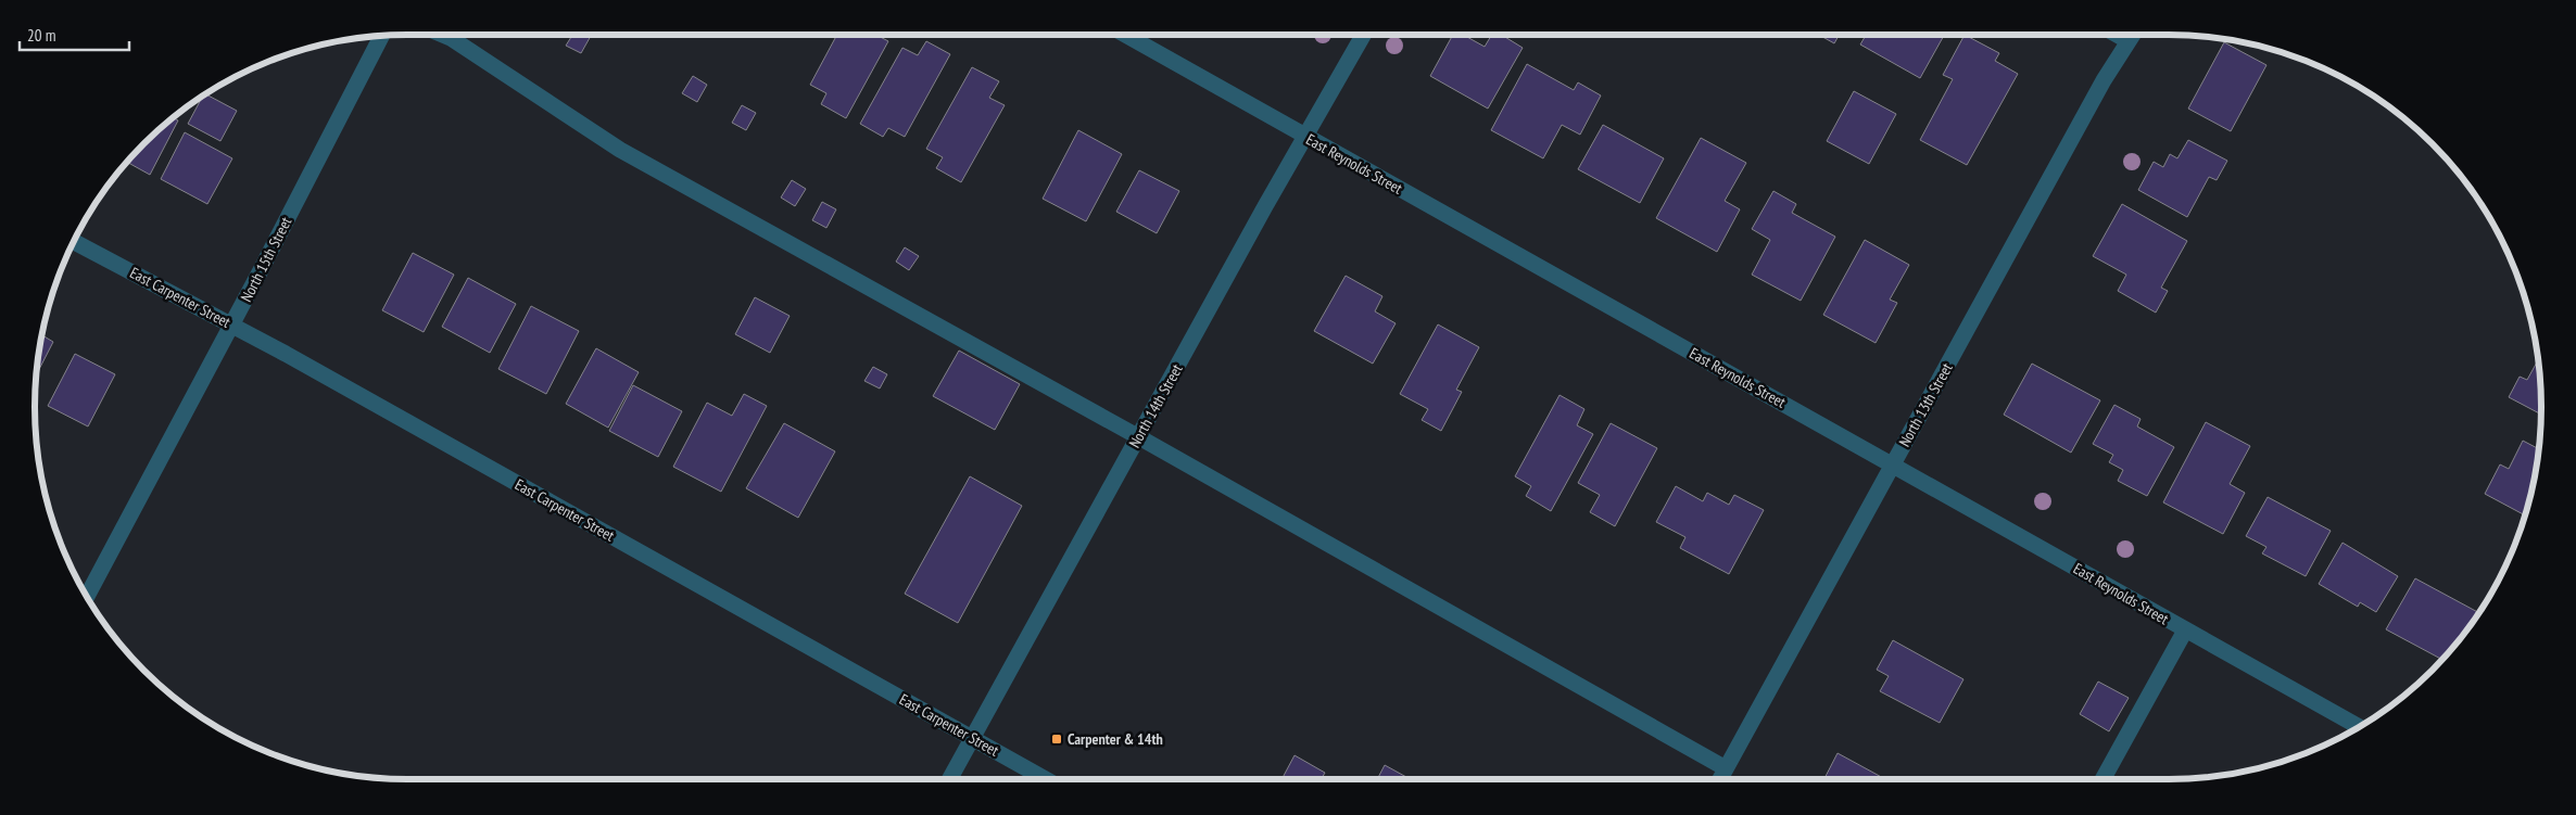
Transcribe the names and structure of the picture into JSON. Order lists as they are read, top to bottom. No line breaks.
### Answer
{"streets":{"street":["East Reynolds Street","North 15th Street","East Carpenter Street","North 13th Street","North 14th Street"]},"crossings":[["East Reynolds Street","North 13th Street"],["East Reynolds Street","North 14th Street"],["North 15th Street","East Carpenter Street"],["East Carpenter Street","North 14th Street"]],"places":{"transit":["Carpenter & 14th"]},"scale_bar":"20 m"}
